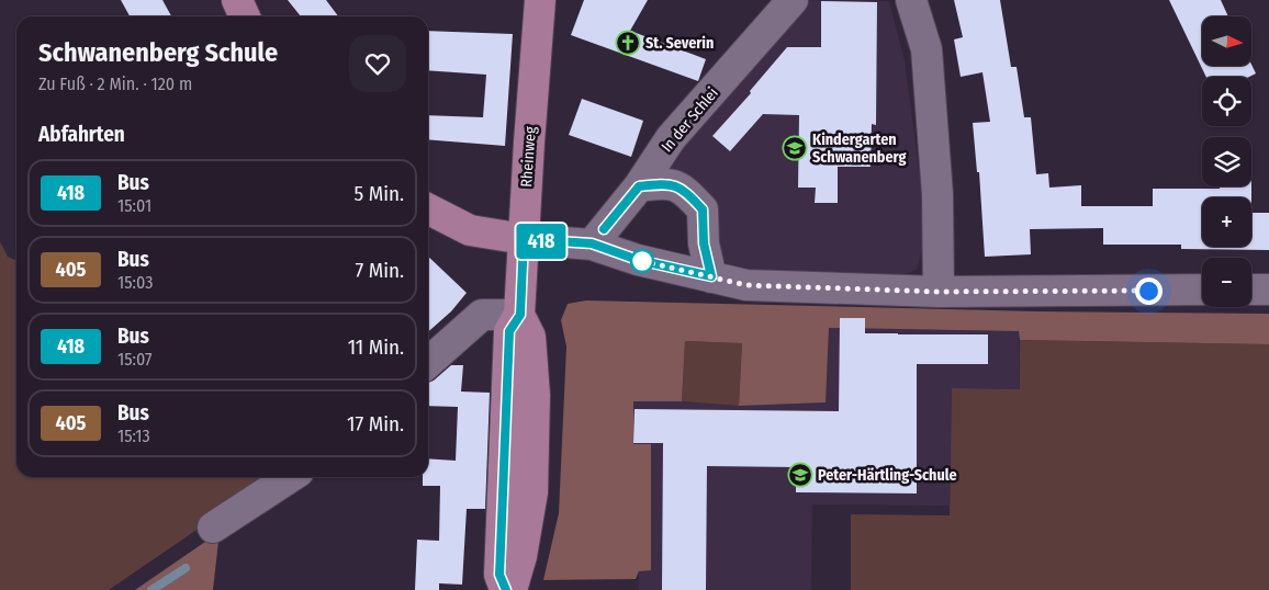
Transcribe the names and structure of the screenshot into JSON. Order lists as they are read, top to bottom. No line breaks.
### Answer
{"streets":{"main road":["Rheinweg"],"street":["In der Schlei"]},"places":{"church":["St. Severin"],"school or university":["Kindergarten Schwanenberg","Peter-Härtling-Schule"]},"lines":["bus line 418"],"north":"right","page":{"on_map":"418","map_buttons":["+","−"],"heading":[["Schwanenberg Schule","Zu Fuß · 2 Min. · 120 m"],"Abfahrten"],"list":[{"mark":"418","name":"Bus","note":"15:01","value":"5 Min."},{"mark":"405","name":"Bus","note":"15:03","value":"7 Min."},{"mark":"418","name":"Bus","note":"15:07","value":"11 Min."},{"mark":"405","name":"Bus","note":"15:13","value":"17 Min."}]}}
